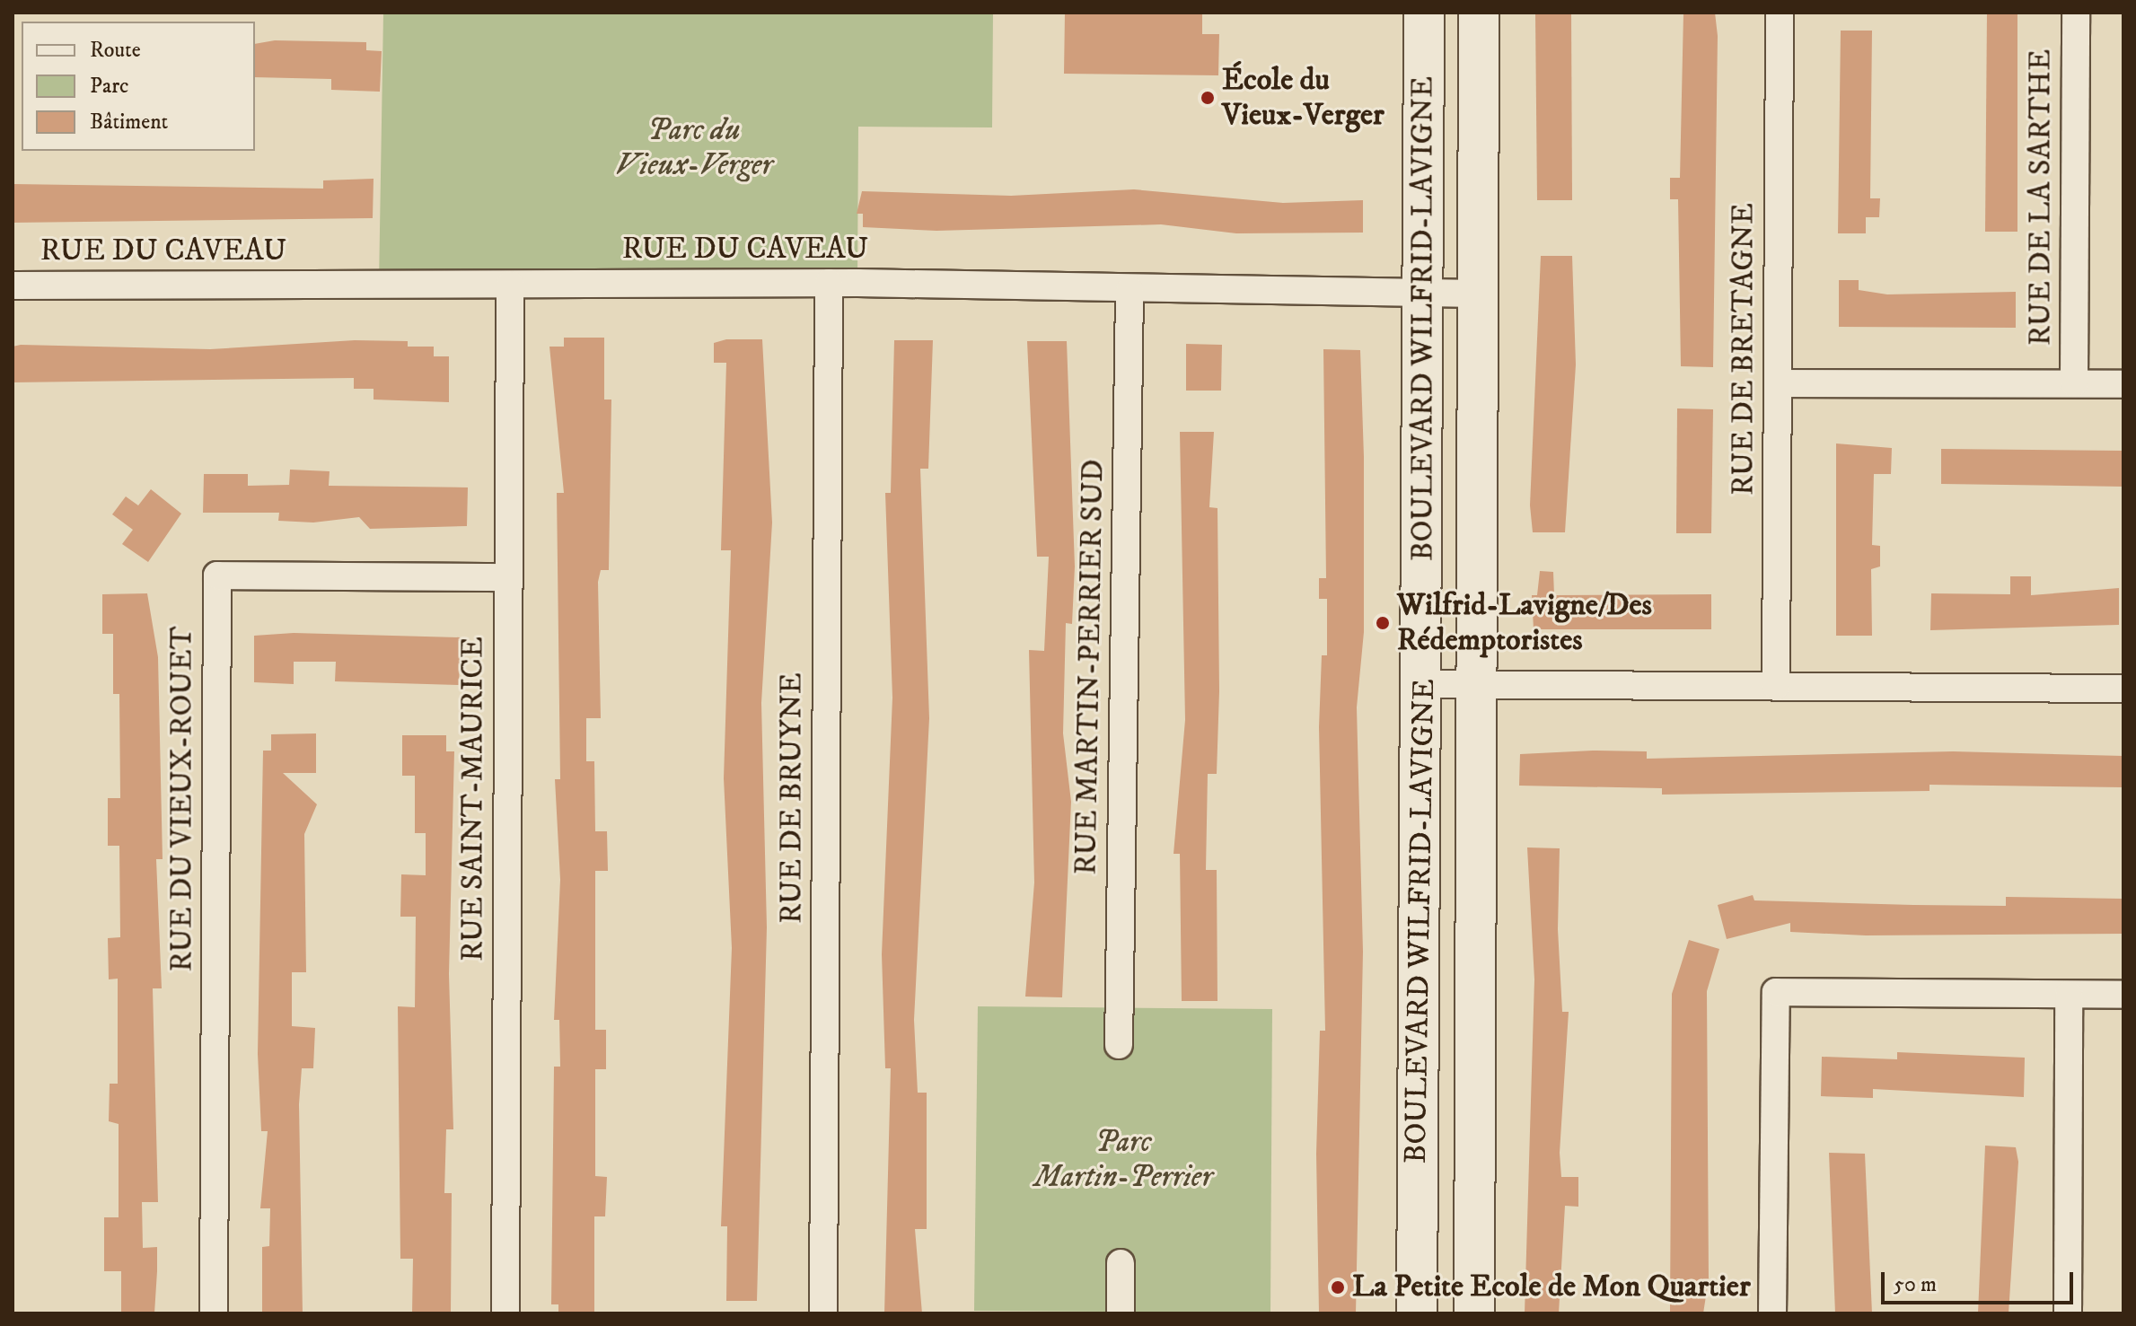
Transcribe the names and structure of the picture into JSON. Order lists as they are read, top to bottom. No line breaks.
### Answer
{"streets":{"main road":["BOULEVARD WILFRID-LAVIGNE"],"street":["RUE DE LA SARTHE","RUE DU CAVEAU","RUE DE BRETAGNE","RUE MARTIN-PERRIER SUD","RUE DE BRUYNE","RUE DU VIEUX-ROUET","RUE SAINT-MAURICE"]},"crossings":[["RUE DU CAVEAU","BOULEVARD WILFRID-LAVIGNE"],["RUE DU CAVEAU","RUE MARTIN-PERRIER SUD"],["RUE DU CAVEAU","RUE DE BRUYNE"],["RUE DU CAVEAU","RUE SAINT-MAURICE"],["RUE DU VIEUX-ROUET","RUE SAINT-MAURICE"]],"parks":["Parc du Vieux-Verger","Parc Martin-Perrier"],"places":["École du Vieux-Verger","Wilfrid-Lavigne/Des Rédemptoristes","La Petite Ecole de Mon Quartier"],"legend":["Route","Parc","Bâtiment"],"scale_bar":"50 m"}
